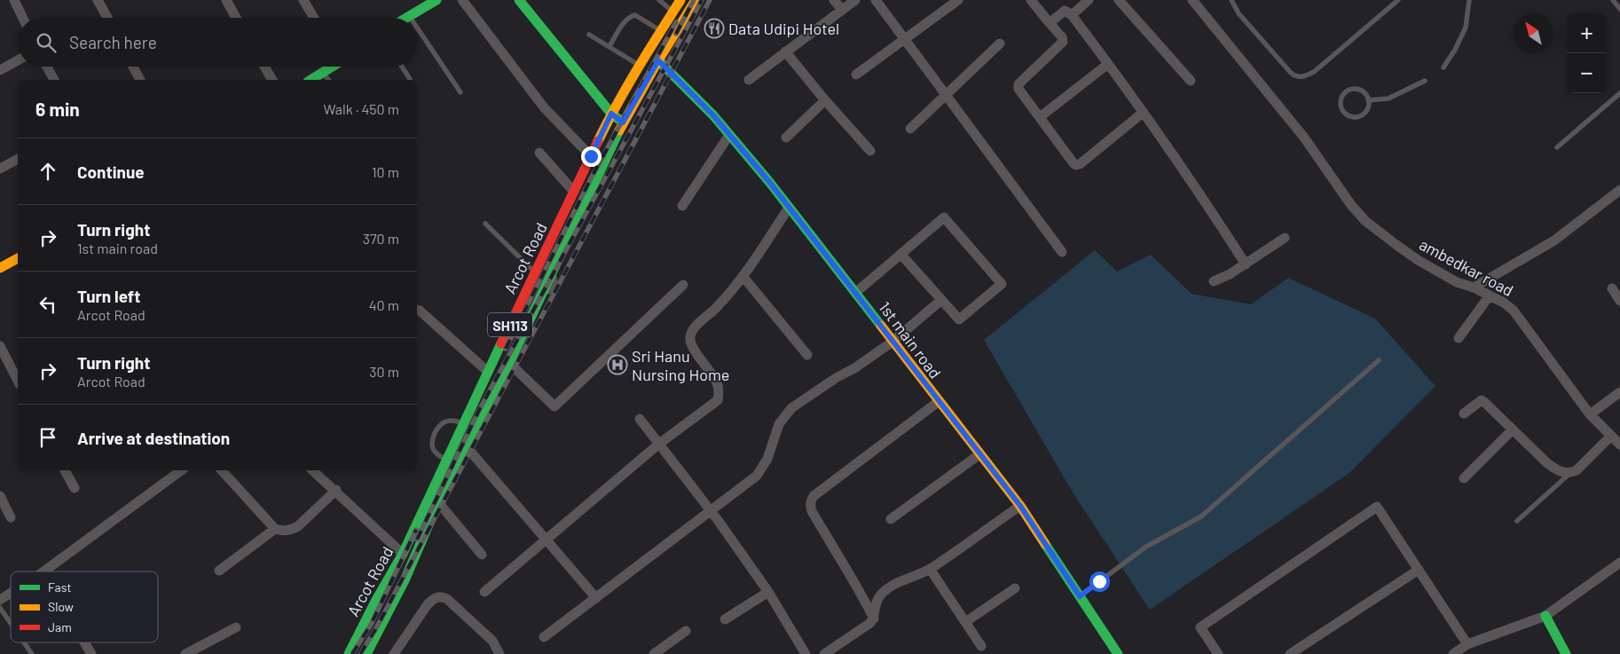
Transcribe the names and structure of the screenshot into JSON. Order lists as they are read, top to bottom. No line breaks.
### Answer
{"streets":{"main road":["Arcot Road","SH113","1st main road"],"street":["ambedkar road"]},"crossings":[["Arcot Road","1st main road"]],"places":{"restaurant":["Data Udipi Hotel"],"hospital":["Sri Hanu Nursing Home"]},"legend":["Fast","Slow","Jam"],"north":"top left","page":{"map_buttons":["+","−"],"search":"Search here","heading":["6 min","Walk · 450 m"],"list":[["Continue","10 m"],["Turn right","1st main road","370 m"],["Turn left","Arcot Road","40 m"],["Turn right","Arcot Road","30 m"],"Arrive at destination"]}}
